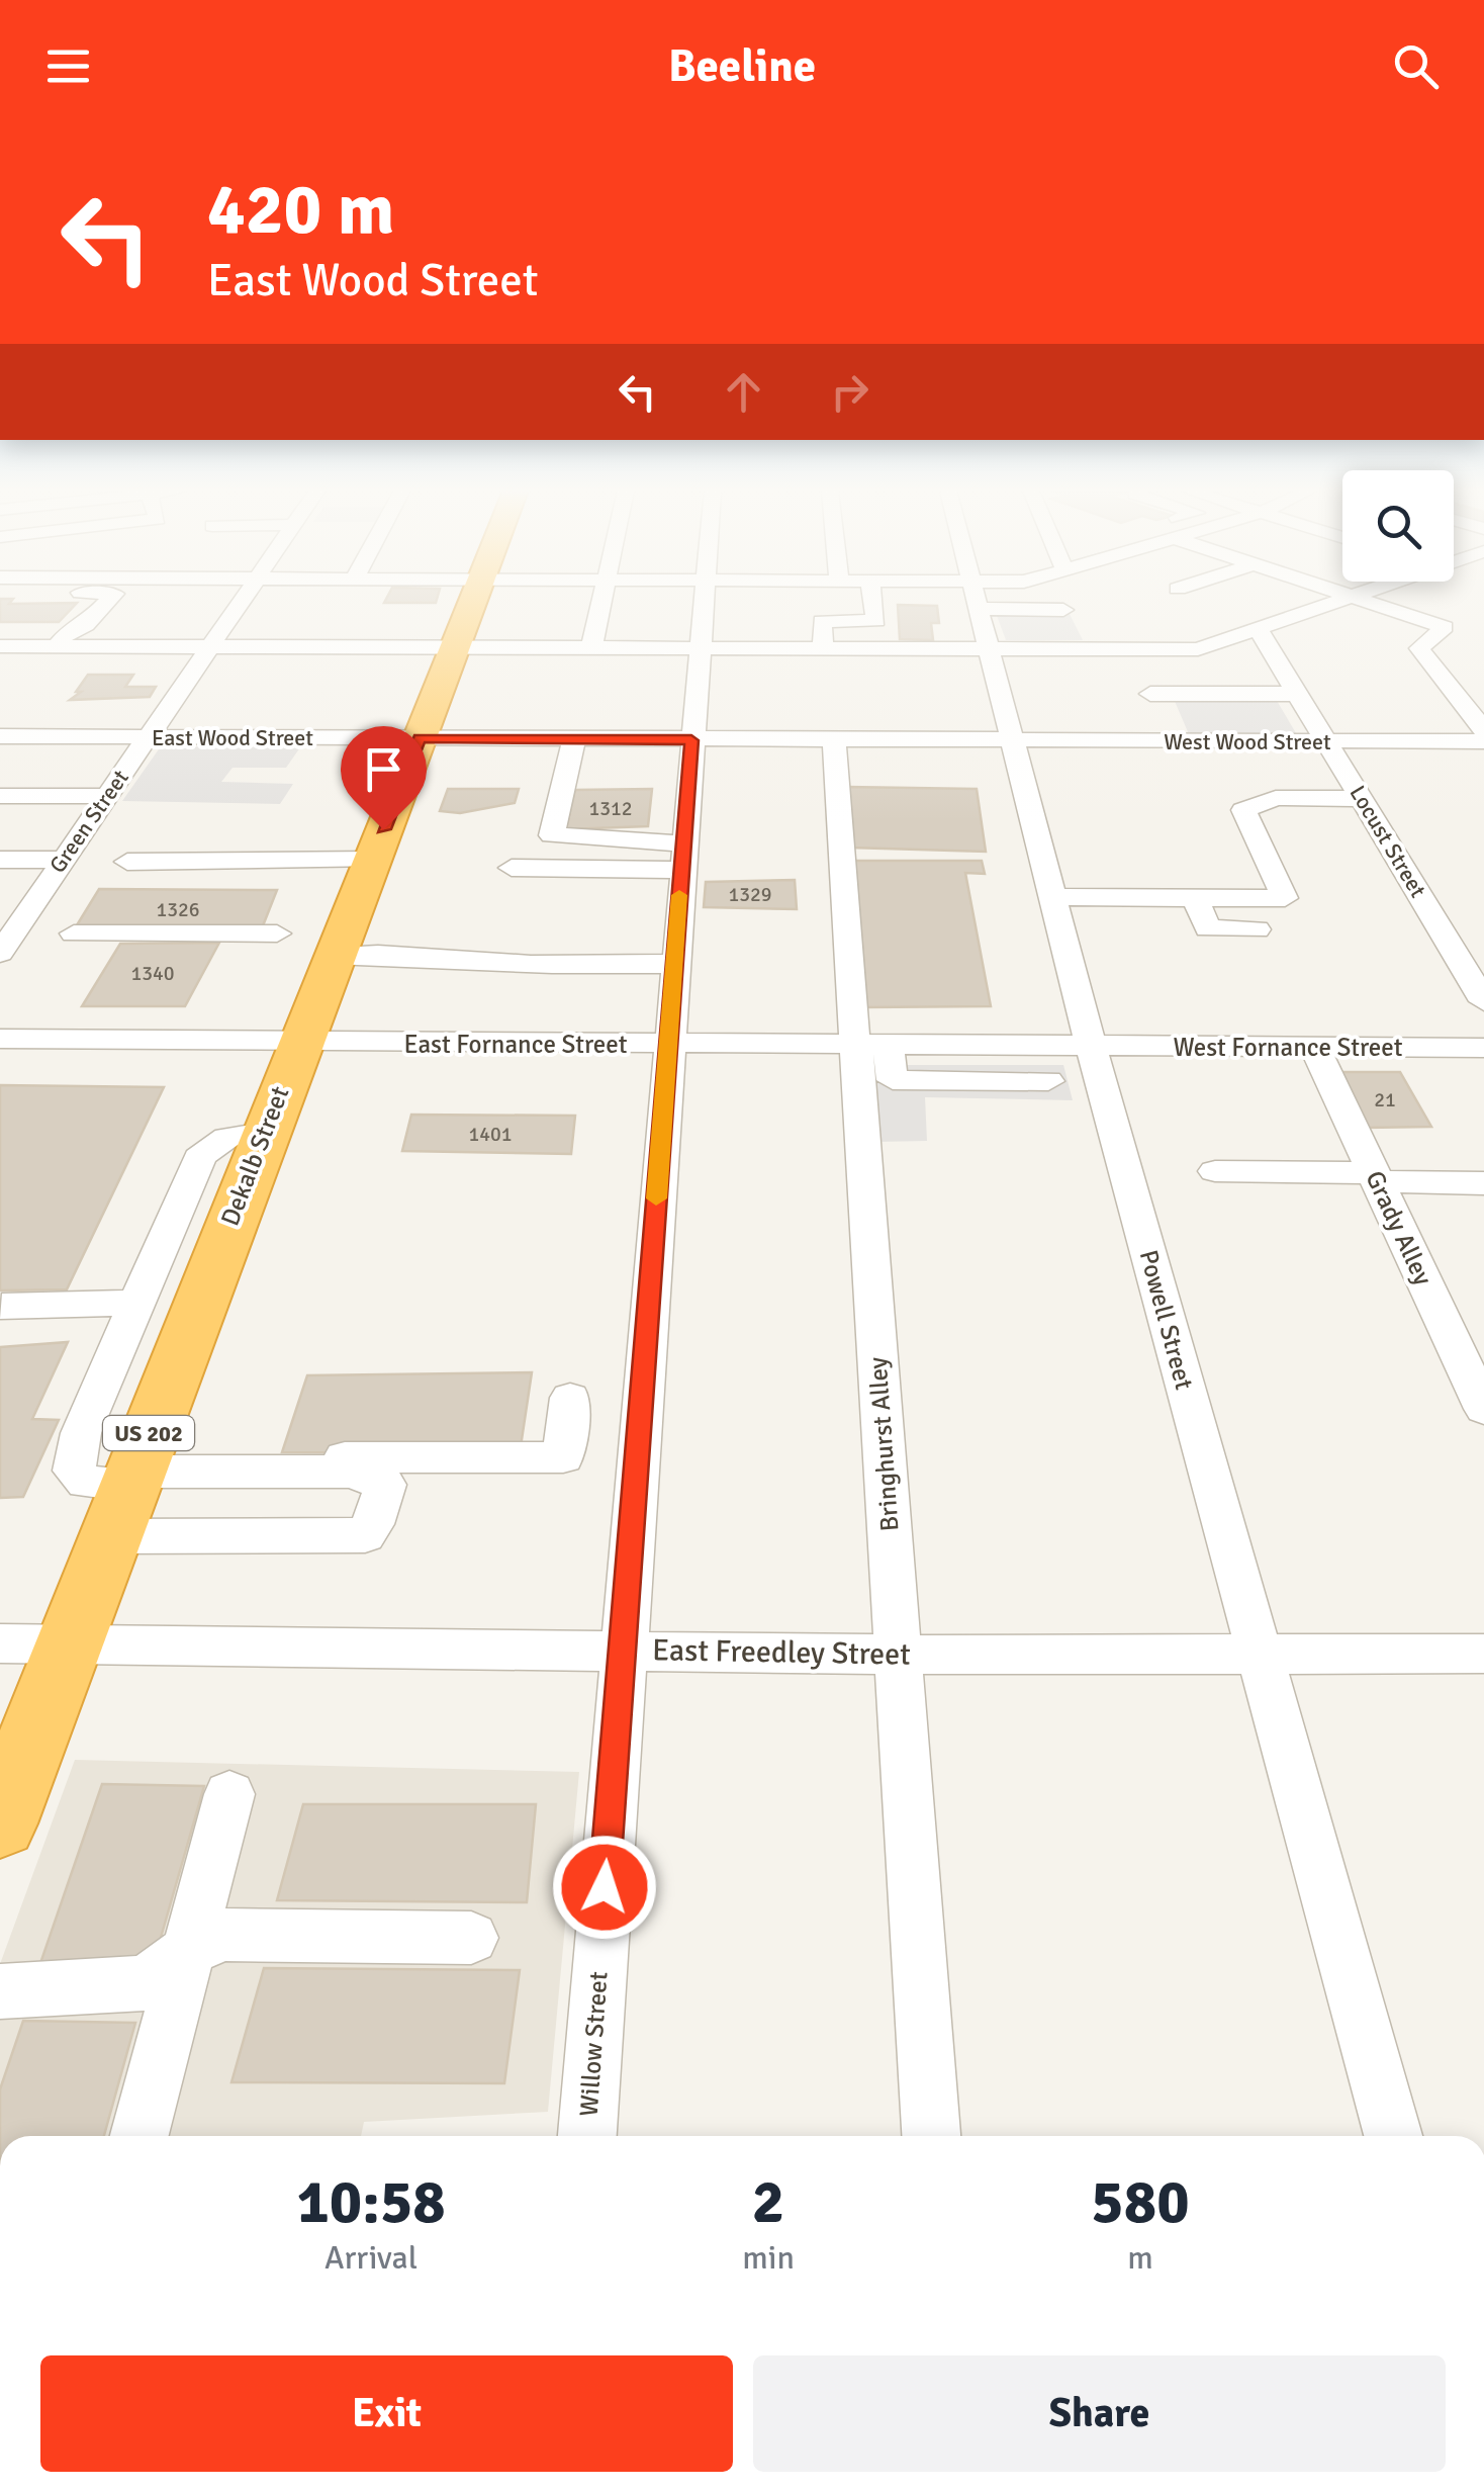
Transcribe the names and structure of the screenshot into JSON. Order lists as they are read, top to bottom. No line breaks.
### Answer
{"streets":{"highway":["Dekalb Street","US 202"],"street":["East Wood Street","West Wood Street","Green Street","Locust Street","East Fornance Street","West Fornance Street","Grady Alley","Powell Street","Bringhurst Alley","East Freedley Street","Willow Street"]},"crossings":[["East Wood Street","West Wood Street"],["East Wood Street","Green Street"],["East Wood Street","Dekalb Street"],["East Wood Street","Powell Street"],["East Wood Street","Bringhurst Alley"],["East Wood Street","Willow Street"],["West Wood Street","Locust Street"],["West Wood Street","Powell Street"],["East Fornance Street","West Fornance Street"],["East Fornance Street","Dekalb Street"],["East Fornance Street","Powell Street"],["East Fornance Street","Bringhurst Alley"],["East Fornance Street","Willow Street"],["West Fornance Street","Grady Alley"],["West Fornance Street","Powell Street"],["Dekalb Street","East Freedley Street"],["Powell Street","East Freedley Street"],["Bringhurst Alley","East Freedley Street"],["East Freedley Street","Willow Street"]],"house_numbers":["1312","1329","1326","1340","21","1401"],"page":{"header":"Beeline","turn":["420 m","East Wood Street"],"eta":["10:58","Arrival","2","min","580","m"],"buttons":["Exit","Share"]}}
